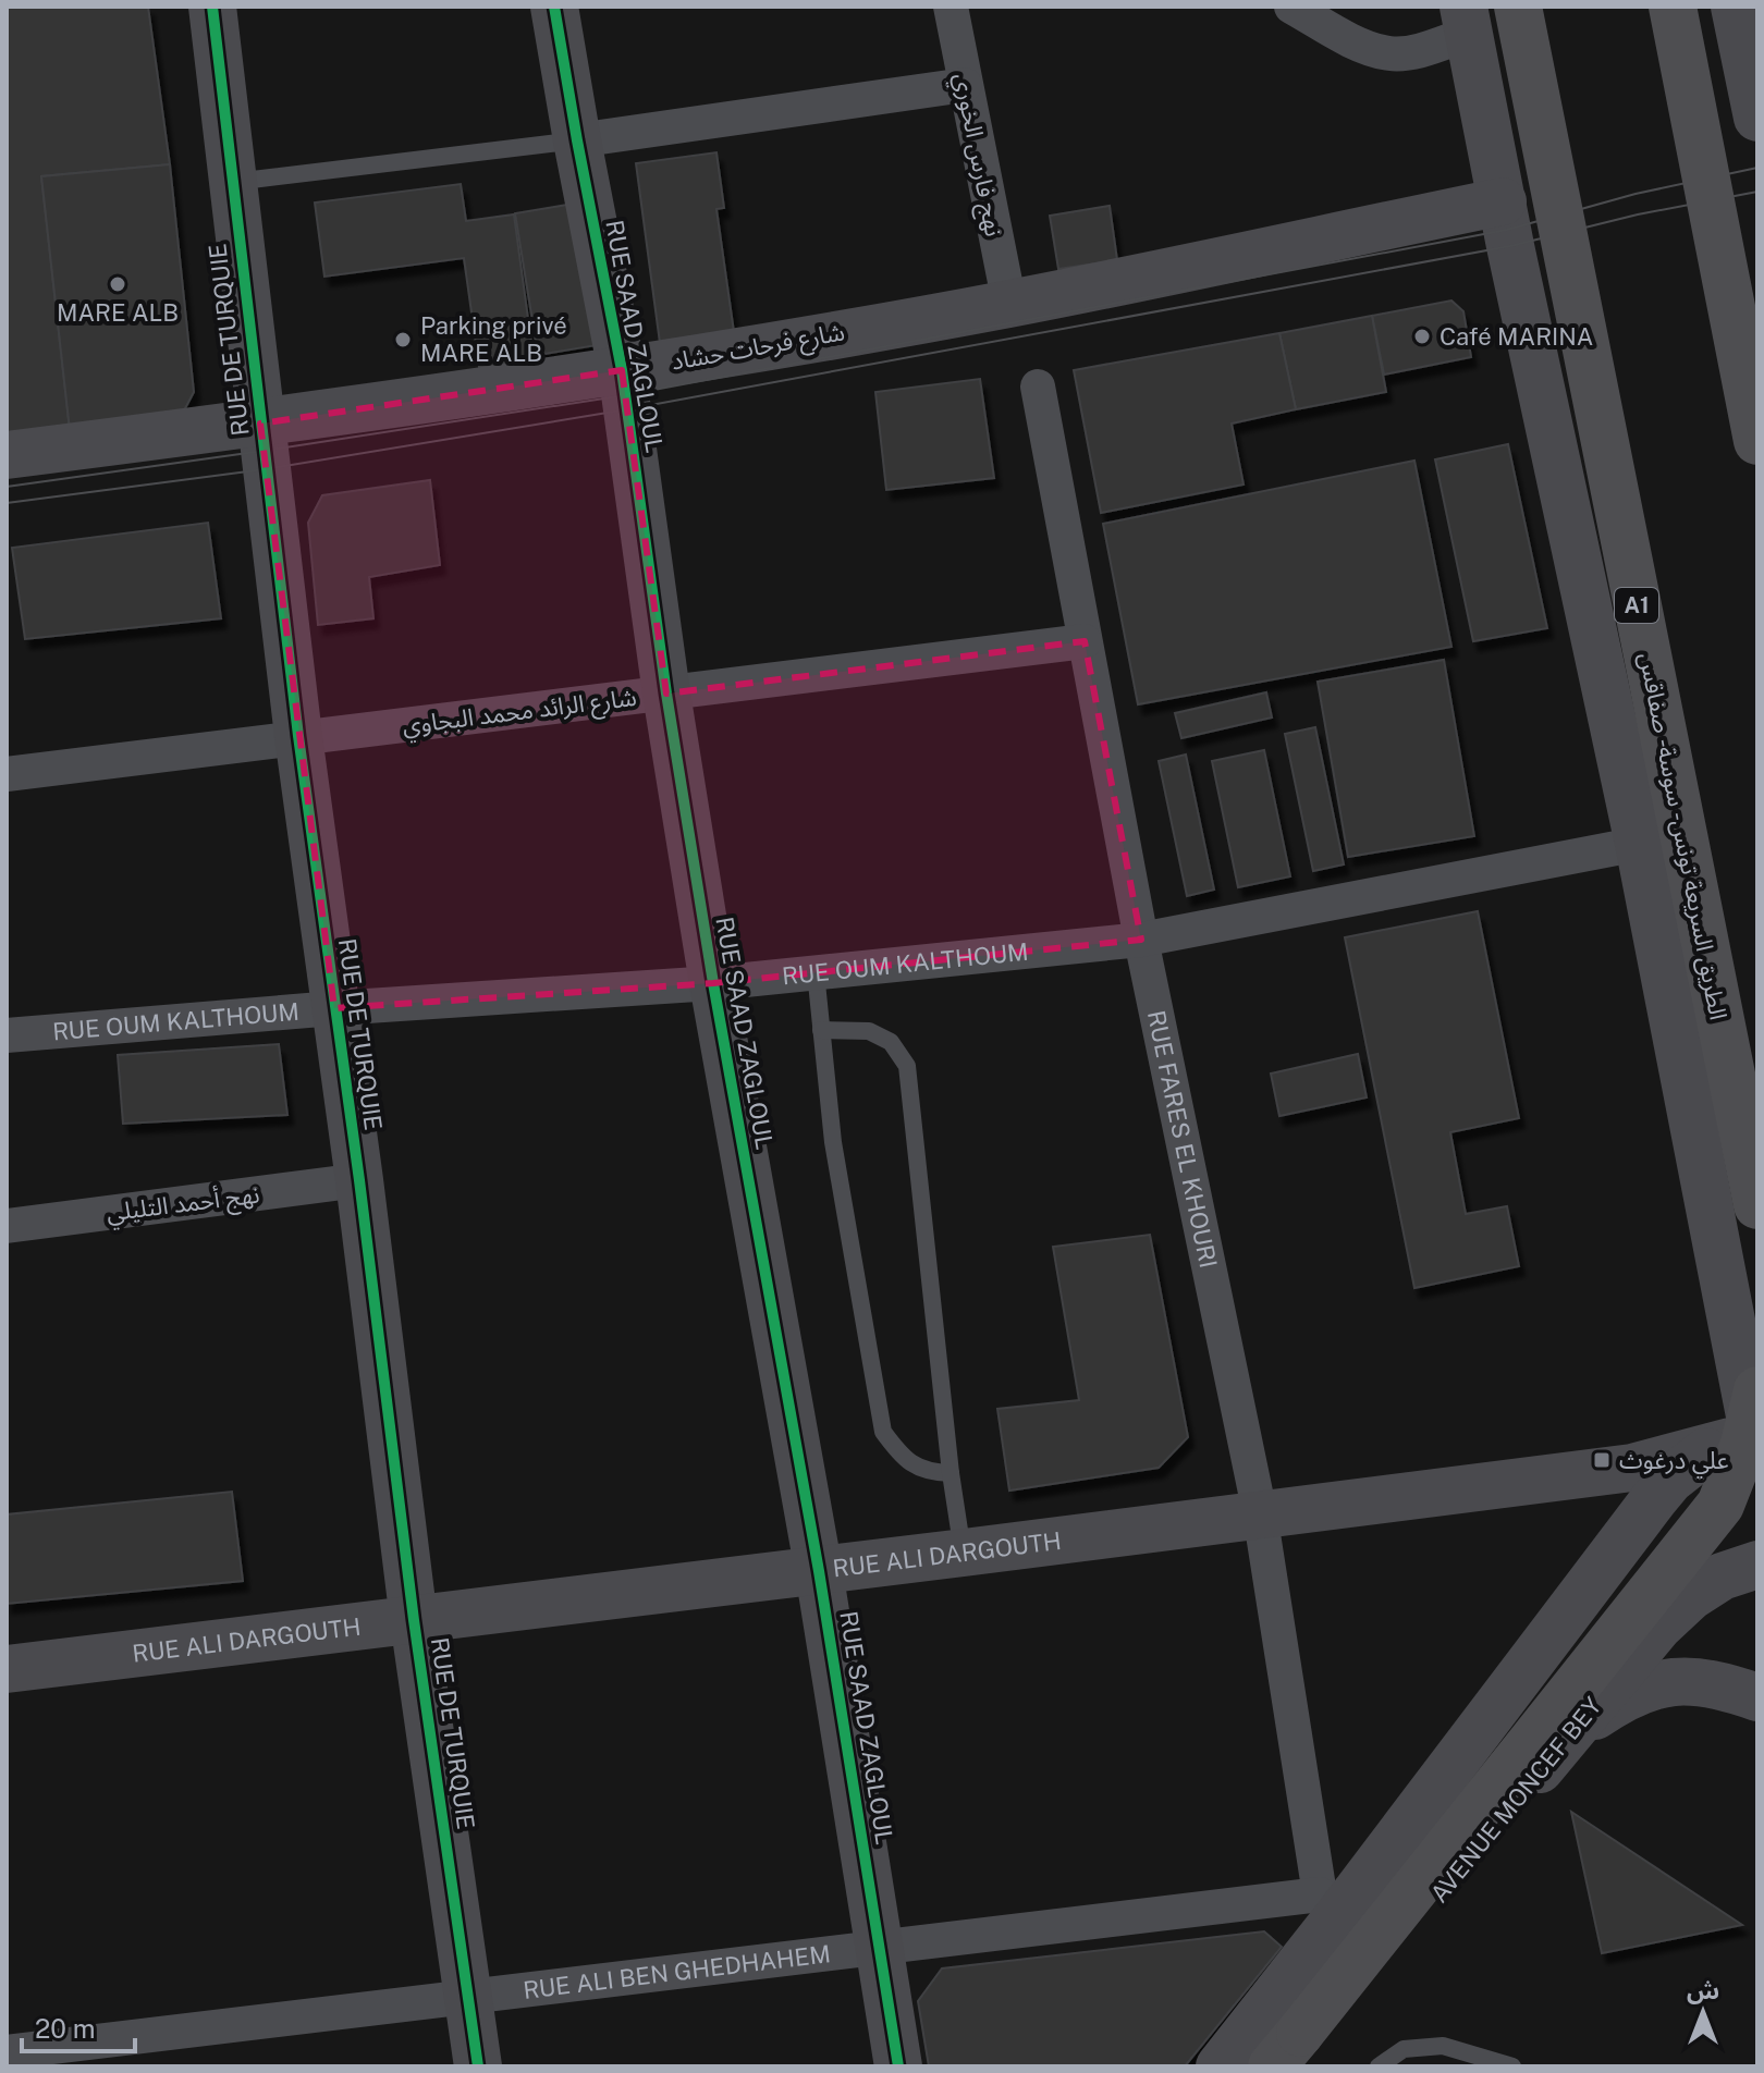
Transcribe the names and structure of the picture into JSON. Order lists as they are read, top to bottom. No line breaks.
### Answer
{"streets":{"highway":["A1","الطريق السريعة تونس - سوسة - صفاقس"],"street":["نهج فارس الخوري","RUE SAAD ZAGLOUL","RUE DE TURQUIE","شارع فرحات حشاد","شارع الرائد محمد البجاوي","RUE OUM KALTHOUM","RUE FARES EL KHOURI","نهج أحمد التليلي","RUE ALI DARGOUTH","AVENUE MONCEF BEY","RUE ALI BEN GHEDHAHEM"]},"crossings":[["نهج فارس الخوري","شارع فرحات حشاد"],["RUE SAAD ZAGLOUL","شارع فرحات حشاد"],["RUE SAAD ZAGLOUL","شارع الرائد محمد البجاوي"],["RUE SAAD ZAGLOUL","RUE OUM KALTHOUM"],["RUE SAAD ZAGLOUL","RUE ALI DARGOUTH"],["RUE SAAD ZAGLOUL","RUE ALI BEN GHEDHAHEM"],["RUE DE TURQUIE","شارع فرحات حشاد"],["RUE DE TURQUIE","شارع الرائد محمد البجاوي"],["RUE DE TURQUIE","RUE OUM KALTHOUM"],["RUE DE TURQUIE","نهج أحمد التليلي"],["RUE DE TURQUIE","RUE ALI DARGOUTH"],["RUE DE TURQUIE","RUE ALI BEN GHEDHAHEM"],["شارع الرائد محمد البجاوي","RUE FARES EL KHOURI"],["RUE OUM KALTHOUM","RUE FARES EL KHOURI"],["RUE FARES EL KHOURI","RUE ALI DARGOUTH"],["RUE FARES EL KHOURI","RUE ALI BEN GHEDHAHEM"]],"places":{"other":["MARE ALB","Café MARINA","Parking privé MARE ALB"],"transit":["علي درغوث"]},"scale_bar":"20 m","north":"top"}
